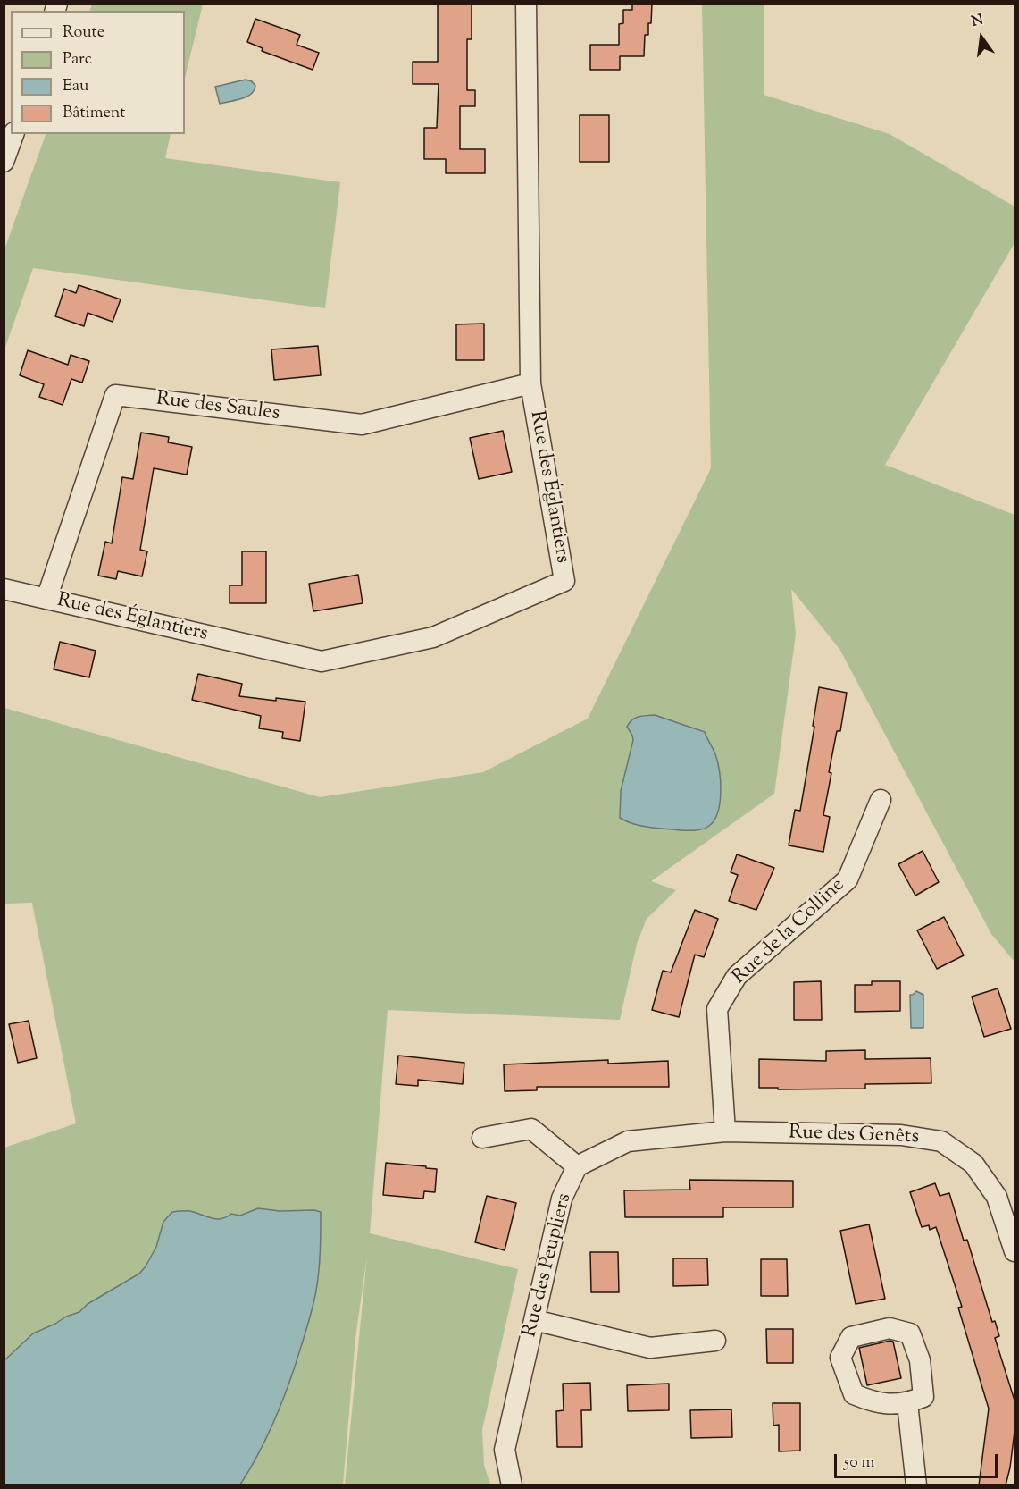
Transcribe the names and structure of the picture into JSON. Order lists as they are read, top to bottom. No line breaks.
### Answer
{"streets":{"street":["Rue des Saules","Rue des Églantiers","Rue de la Colline","Rue des Genêts","Rue des Peupliers"]},"crossings":[["Rue des Saules","Rue des Églantiers"],["Rue de la Colline","Rue des Genêts"],["Rue de la Colline","Rue des Peupliers"],["Rue des Genêts","Rue des Peupliers"]],"legend":["Route","Parc","Eau","Bâtiment"],"scale_bar":"50 m","north":"top"}
